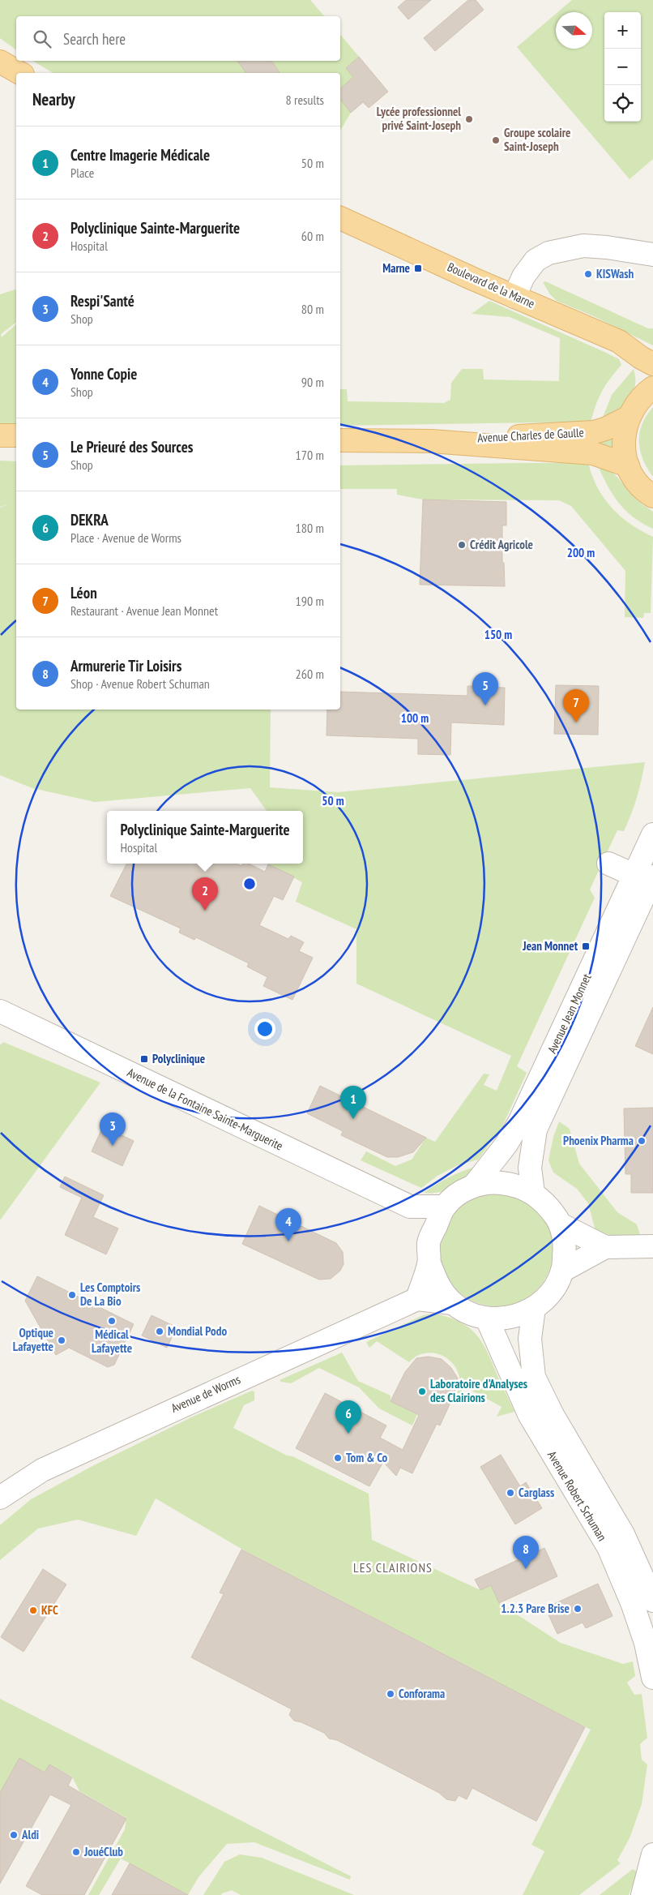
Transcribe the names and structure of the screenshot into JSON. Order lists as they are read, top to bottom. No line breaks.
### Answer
{"streets":{"main road":["Boulevard de la Marne","Avenue Charles de Gaulle"],"street":["Avenue Jean Monnet","Avenue de la Fontaine Sainte-Marguerite","Avenue de Worms","Avenue Robert Schuman"]},"crossings":[["Avenue Jean Monnet","Avenue de la Fontaine Sainte-Marguerite"],["Avenue Jean Monnet","Avenue de Worms"],["Avenue Jean Monnet","Avenue Robert Schuman"],["Avenue de la Fontaine Sainte-Marguerite","Avenue de Worms"],["Avenue de la Fontaine Sainte-Marguerite","Avenue Robert Schuman"],["Avenue de Worms","Avenue Robert Schuman"]],"districts":["LES CLAIRIONS"],"places":{"other":["Lycée professionnel privé Saint-Joseph","Groupe scolaire Saint-Joseph","KISWash","Crédit Agricole","Phoenix Pharma","Les Comptoirs De La Bio","Médical Lafayette","Mondial Podo","Optique Lafayette","Laboratoire d'Analyses des Clairions","Tom & Co","Carglass","1.2.3 Pare Brise","KFC","Conforama","Aldi","JouéClub"],"transit":["Marne","Jean Monnet","Polyclinique"]},"north":"right","page":{"map_buttons":["+","−"],"search":"Search here","heading":["Nearby","8 results"],"list":[{"mark":"1","name":"Centre Imagerie Médicale","note":"Place","value":"50 m"},{"mark":"2","name":"Polyclinique Sainte-Marguerite","note":"Hospital","value":"60 m"},{"mark":"3","name":"Respi'Santé","note":"Shop","value":"80 m"},{"mark":"4","name":"Yonne Copie","note":"Shop","value":"90 m"},{"mark":"5","name":"Le Prieuré des Sources","note":"Shop","value":"170 m"},{"mark":"6","name":"DEKRA","note":"Place · Avenue de Worms","value":"180 m"},{"mark":"7","name":"Léon","note":"Restaurant · Avenue Jean Monnet","value":"190 m"},{"mark":"8","name":"Armurerie Tir Loisirs","note":"Shop · Avenue Robert Schuman","value":"260 m"}],"pins":["5","7","2","1","3","4","6","8"],"popup":["Polyclinique Sainte-Marguerite","Hospital"]},"rings":["200 m","150 m","100 m","50 m"]}
